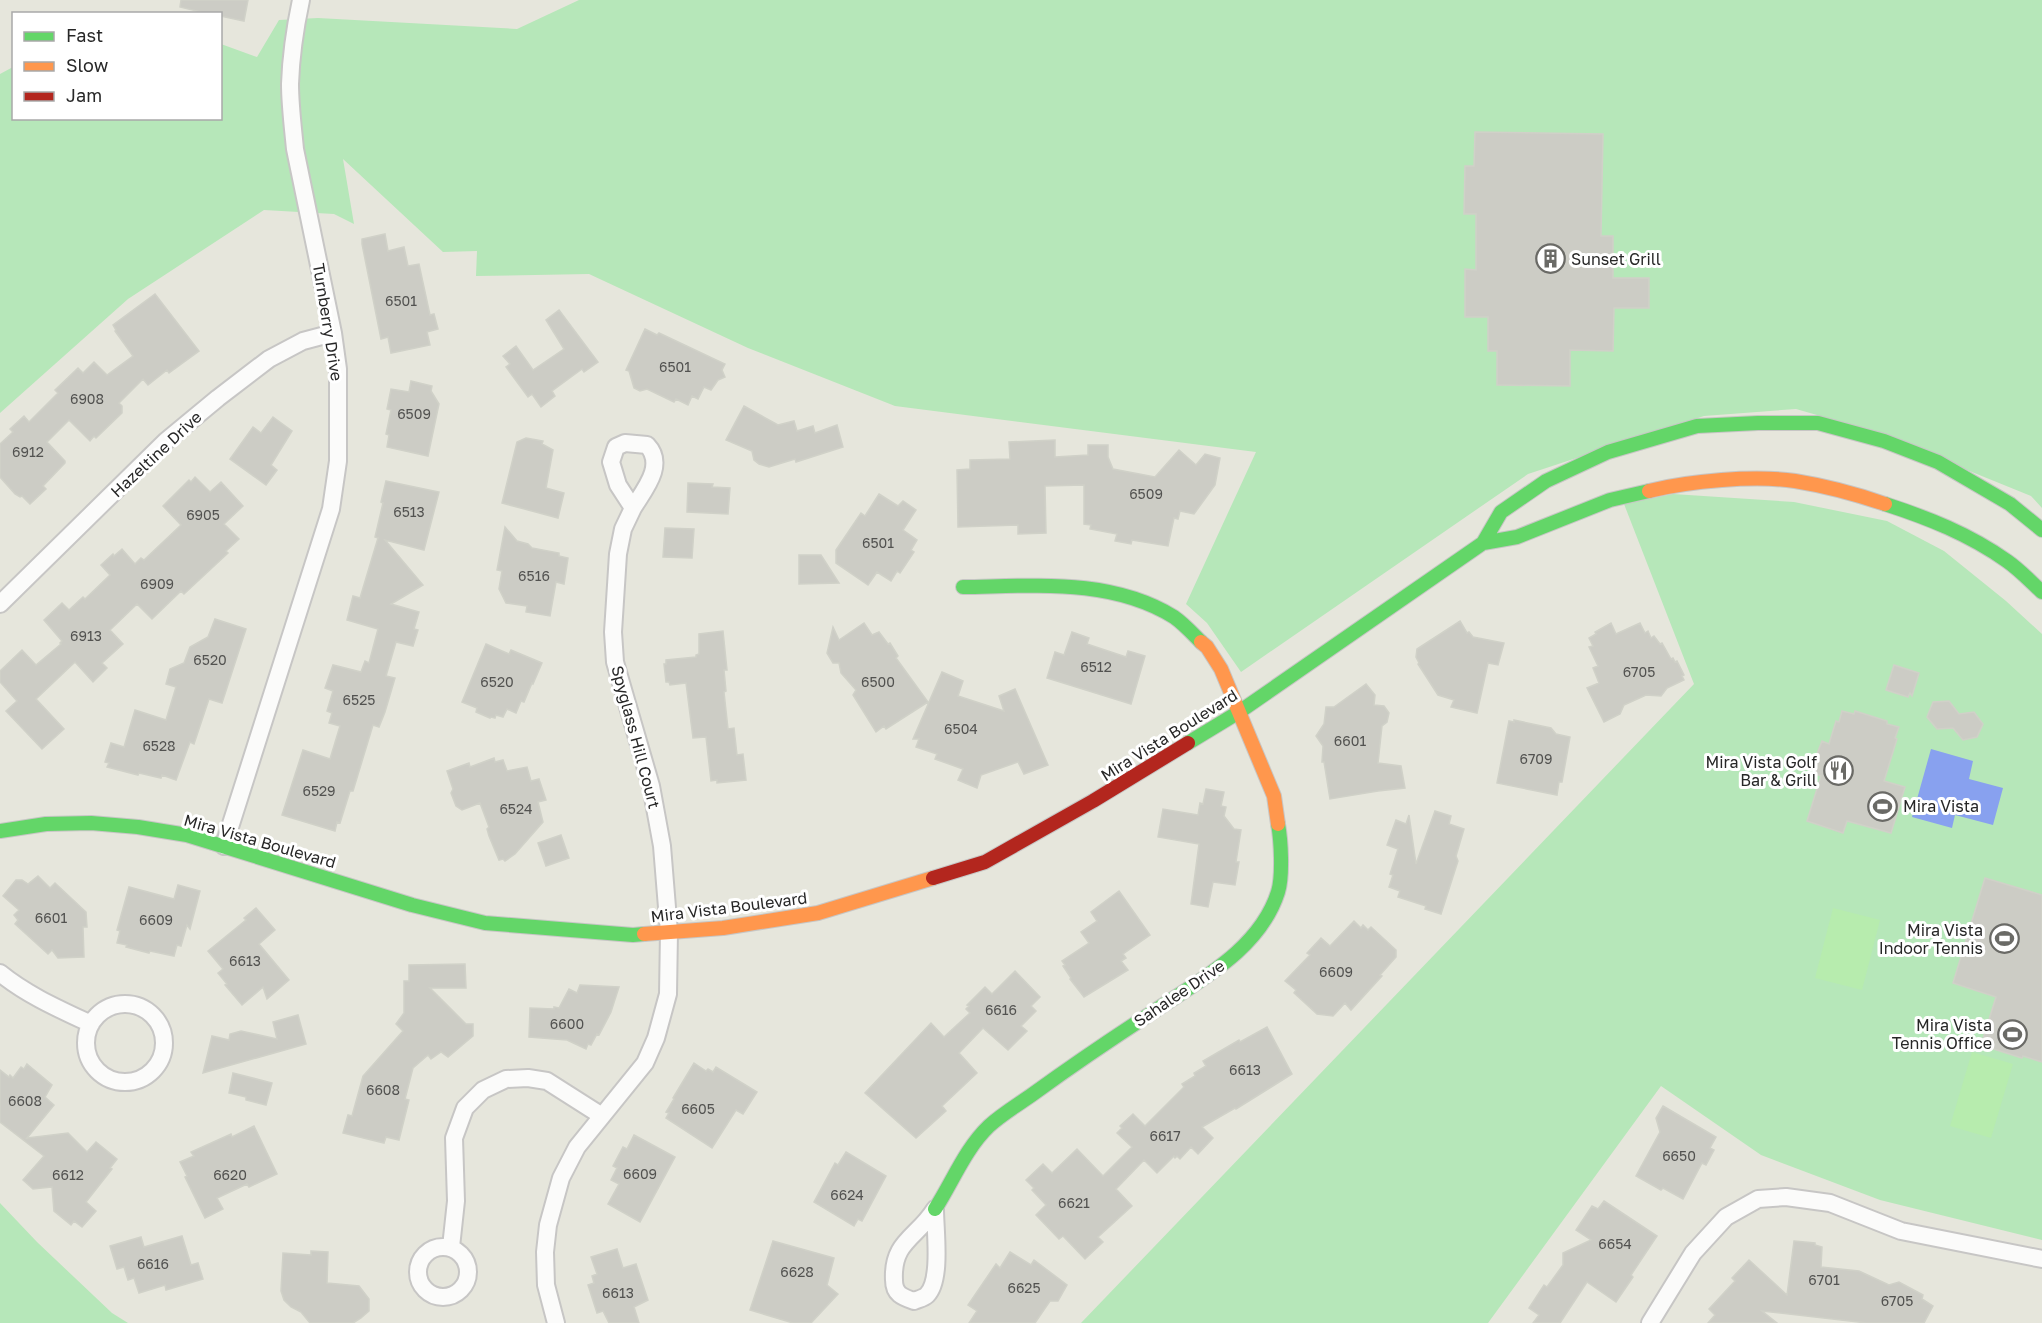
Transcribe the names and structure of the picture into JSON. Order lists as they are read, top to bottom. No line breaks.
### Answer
{"streets":{"street":["Turnberry Drive","Hazeltine Drive","Mira Vista Boulevard","Spyglass Hill Court","Sahalee Drive"]},"crossings":[["Turnberry Drive","Hazeltine Drive"],["Turnberry Drive","Mira Vista Boulevard"],["Mira Vista Boulevard","Spyglass Hill Court"],["Mira Vista Boulevard","Sahalee Drive"]],"places":{"building":["Sunset Grill"],"restaurant":["Mira Vista Golf Bar & Grill"],"sports":["Mira Vista","Mira Vista Indoor Tennis","Mira Vista Tennis Office"]},"house_numbers":["6501","6501","6908","6509","6912","6509","6513","6905","6501","6516","6909","6913","6520","6512","6705","6520","6500","6525","6504","6601","6528","6709","6529","6524","6601","6609","6613","6609","6616","6600","6613","6608","6608","6605","6617","6650","6609","6612","6620","6624","6621","6654","6616","6628","6701","6625","6613","6705"],"legend":["Fast","Slow","Jam"]}
